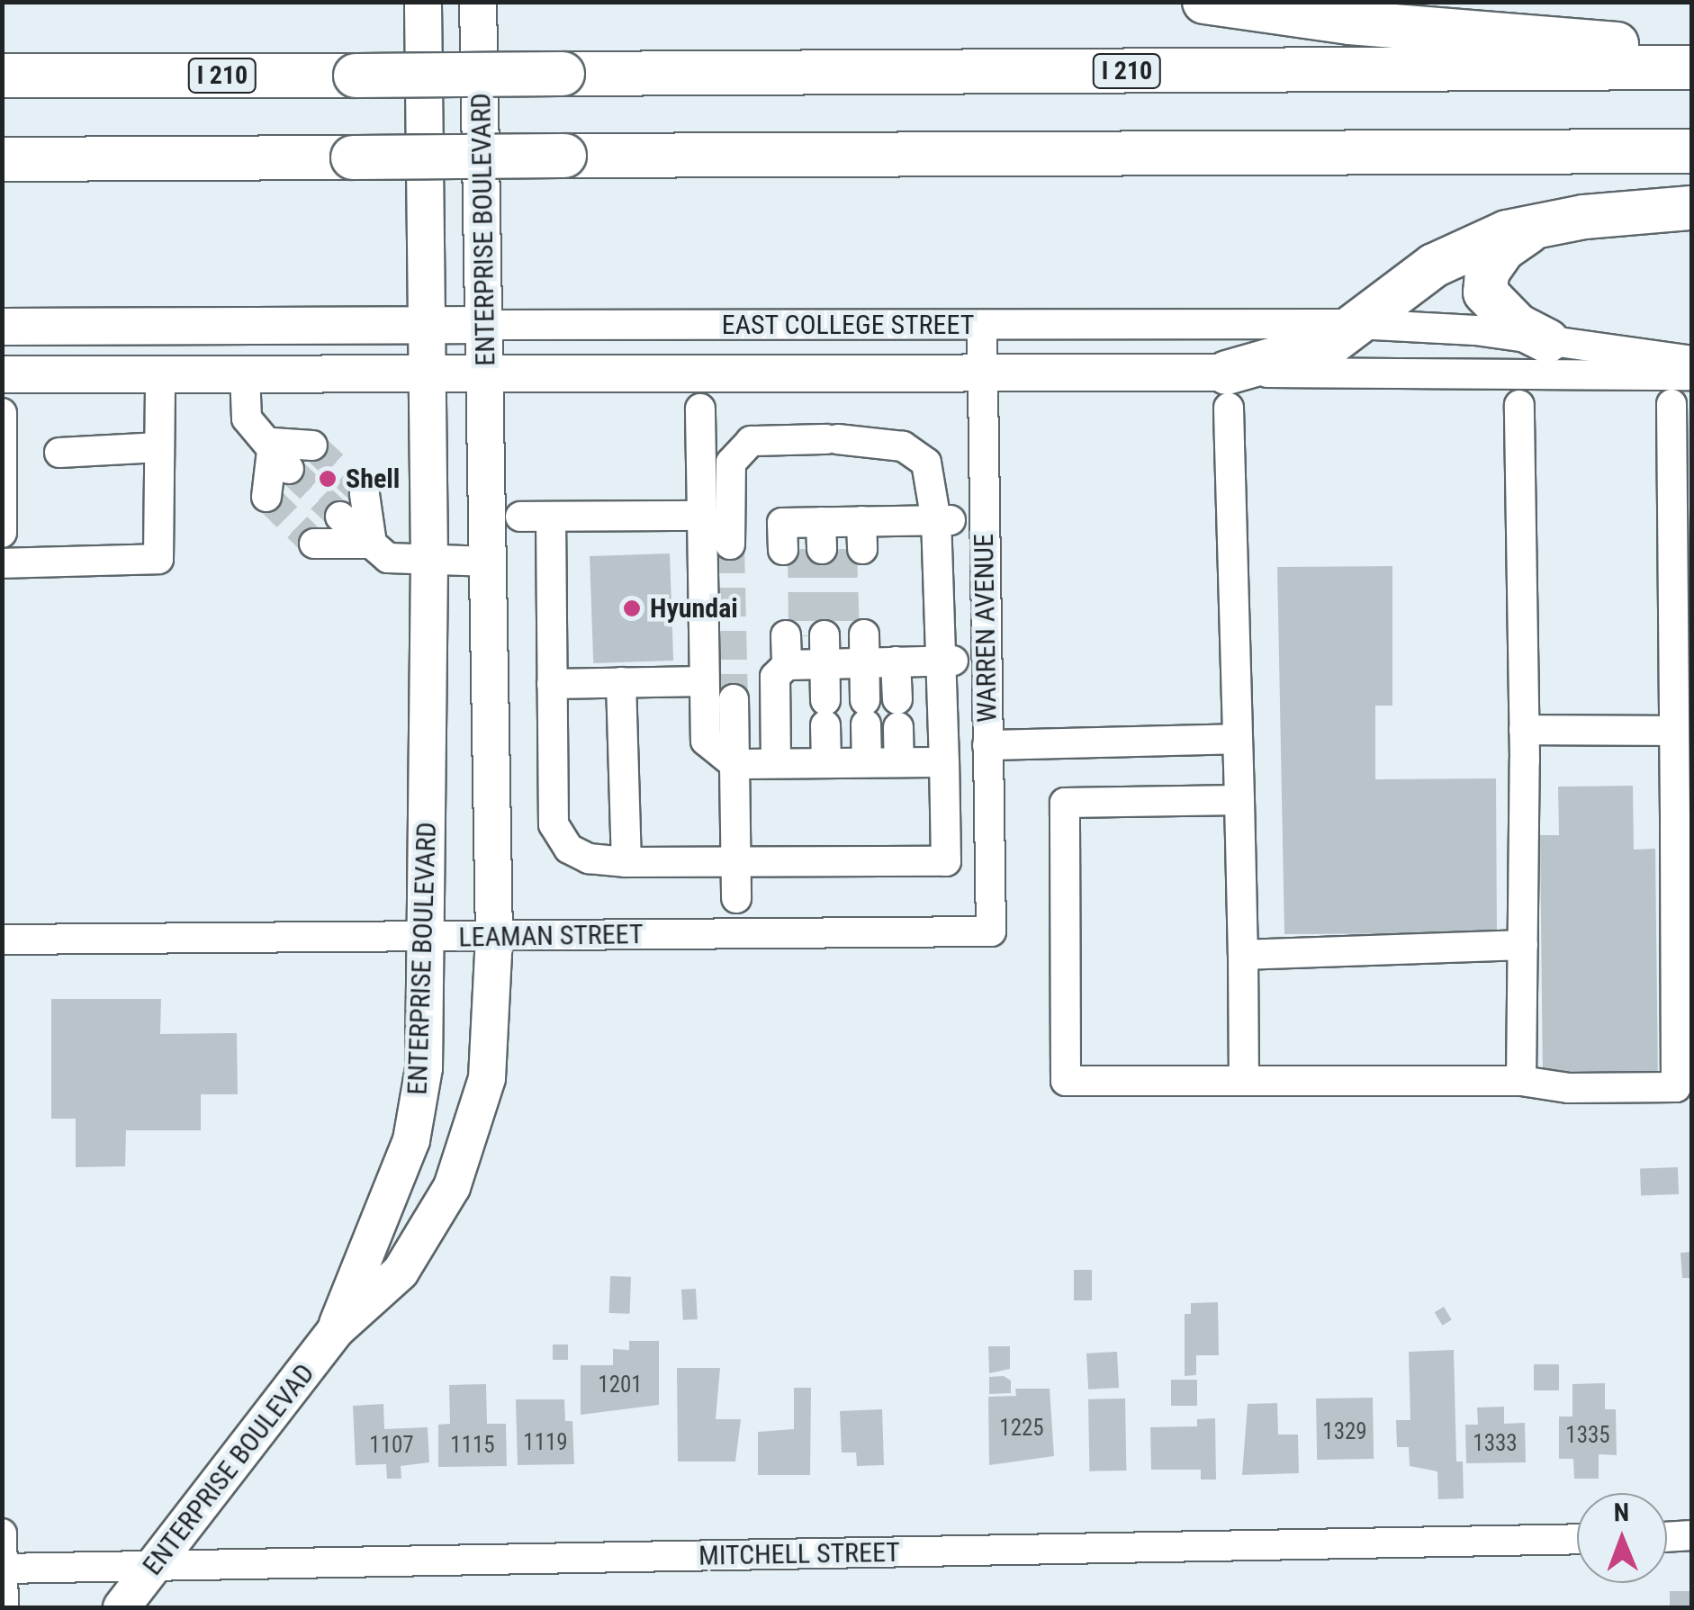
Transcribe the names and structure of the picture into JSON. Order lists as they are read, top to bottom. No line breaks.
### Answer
{"streets":{"highway":["I 210"],"main road":["ENTERPRISE BOULEVARD","EAST COLLEGE STREET","ENTERPRISE BOULEVAD"],"street":["WARREN AVENUE","LEAMAN STREET","MITCHELL STREET"]},"crossings":[["ENTERPRISE BOULEVARD","EAST COLLEGE STREET"],["ENTERPRISE BOULEVARD","LEAMAN STREET"],["ENTERPRISE BOULEVARD","ENTERPRISE BOULEVAD"],["EAST COLLEGE STREET","WARREN AVENUE"],["WARREN AVENUE","LEAMAN STREET"],["ENTERPRISE BOULEVAD","MITCHELL STREET"]],"places":["Shell","Hyundai"],"house_numbers":["1201","1225","1329","1335","1119","1333","1107","1115"],"north":"top"}
